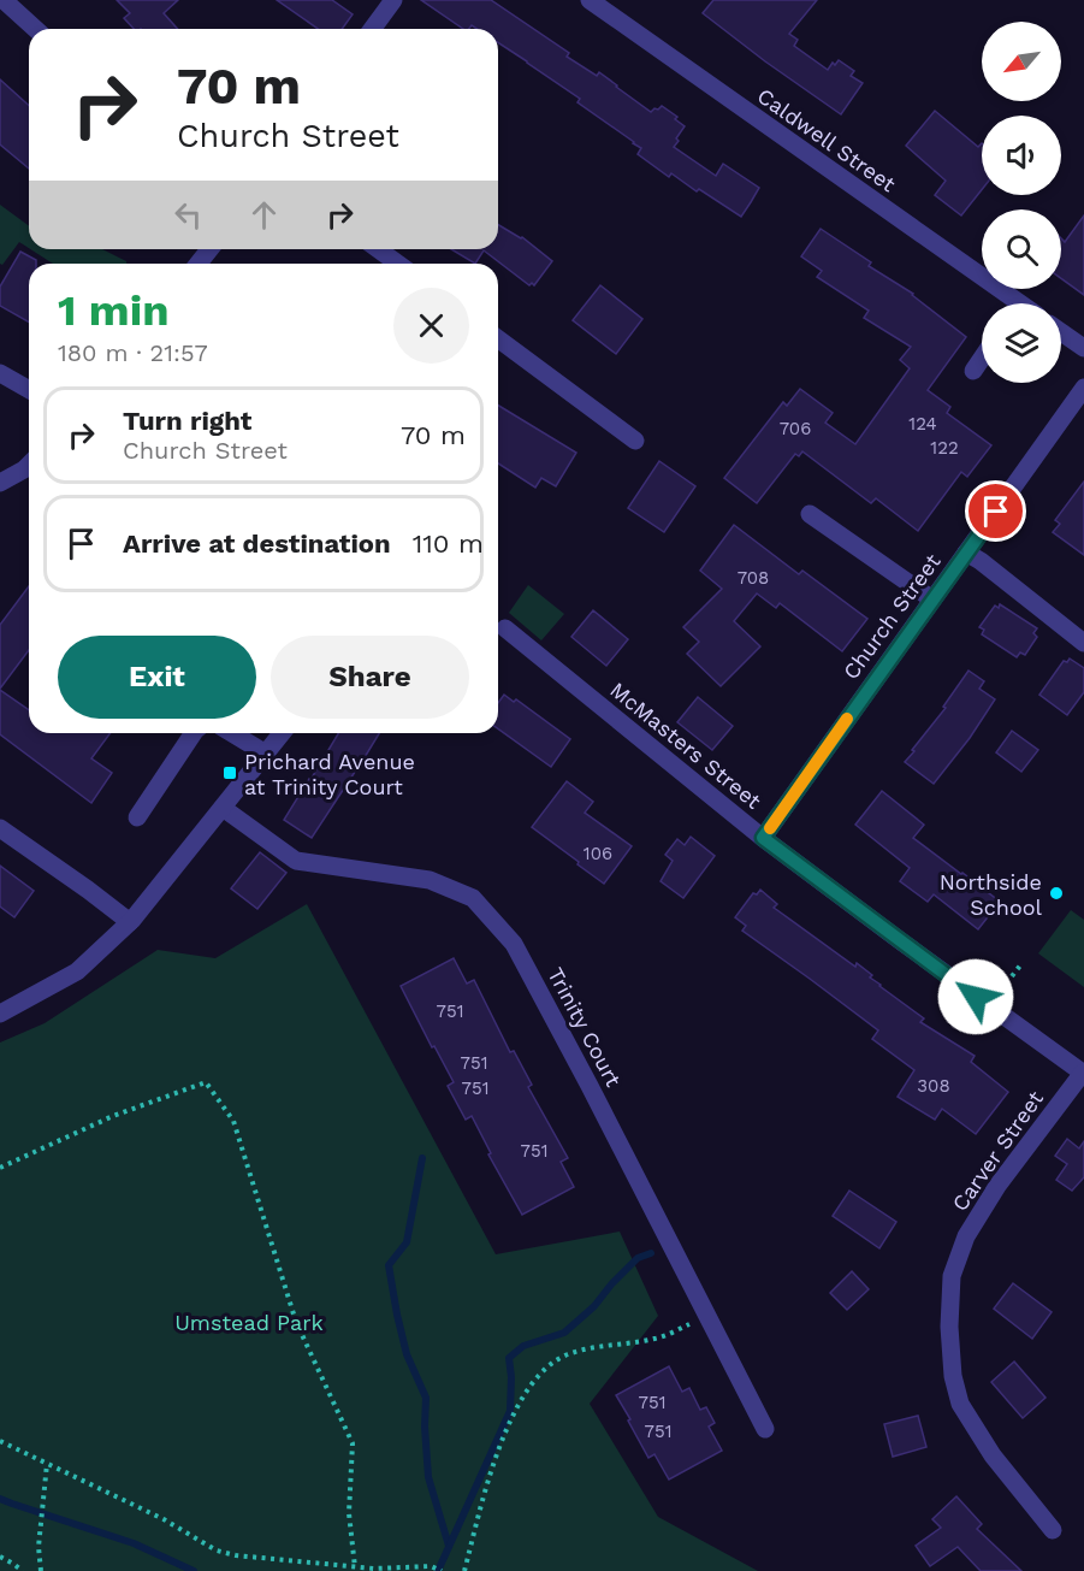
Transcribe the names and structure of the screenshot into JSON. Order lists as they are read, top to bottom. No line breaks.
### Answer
{"streets":{"street":["Caldwell Street","Church Street","McMasters Street","Trinity Court","Carver Street"]},"crossings":[["Church Street","McMasters Street"],["McMasters Street","Carver Street"]],"parks":["Umstead Park"],"places":{"transit":["Prichard Avenue at Trinity Court"],"other":["Northside School"]},"house_numbers":["124","706","122","708","106","751","751","308","751","751","751","751"],"north":"bottom left","page":{"turn":["70 m","Church Street"],"heading":["1 min","180 m · 21:57"],"list":[{"name":"Turn right","note":"Church Street","value":"70 m"},{"name":"Arrive at destination","value":"110 m"}],"buttons":["Exit","Share"]}}
